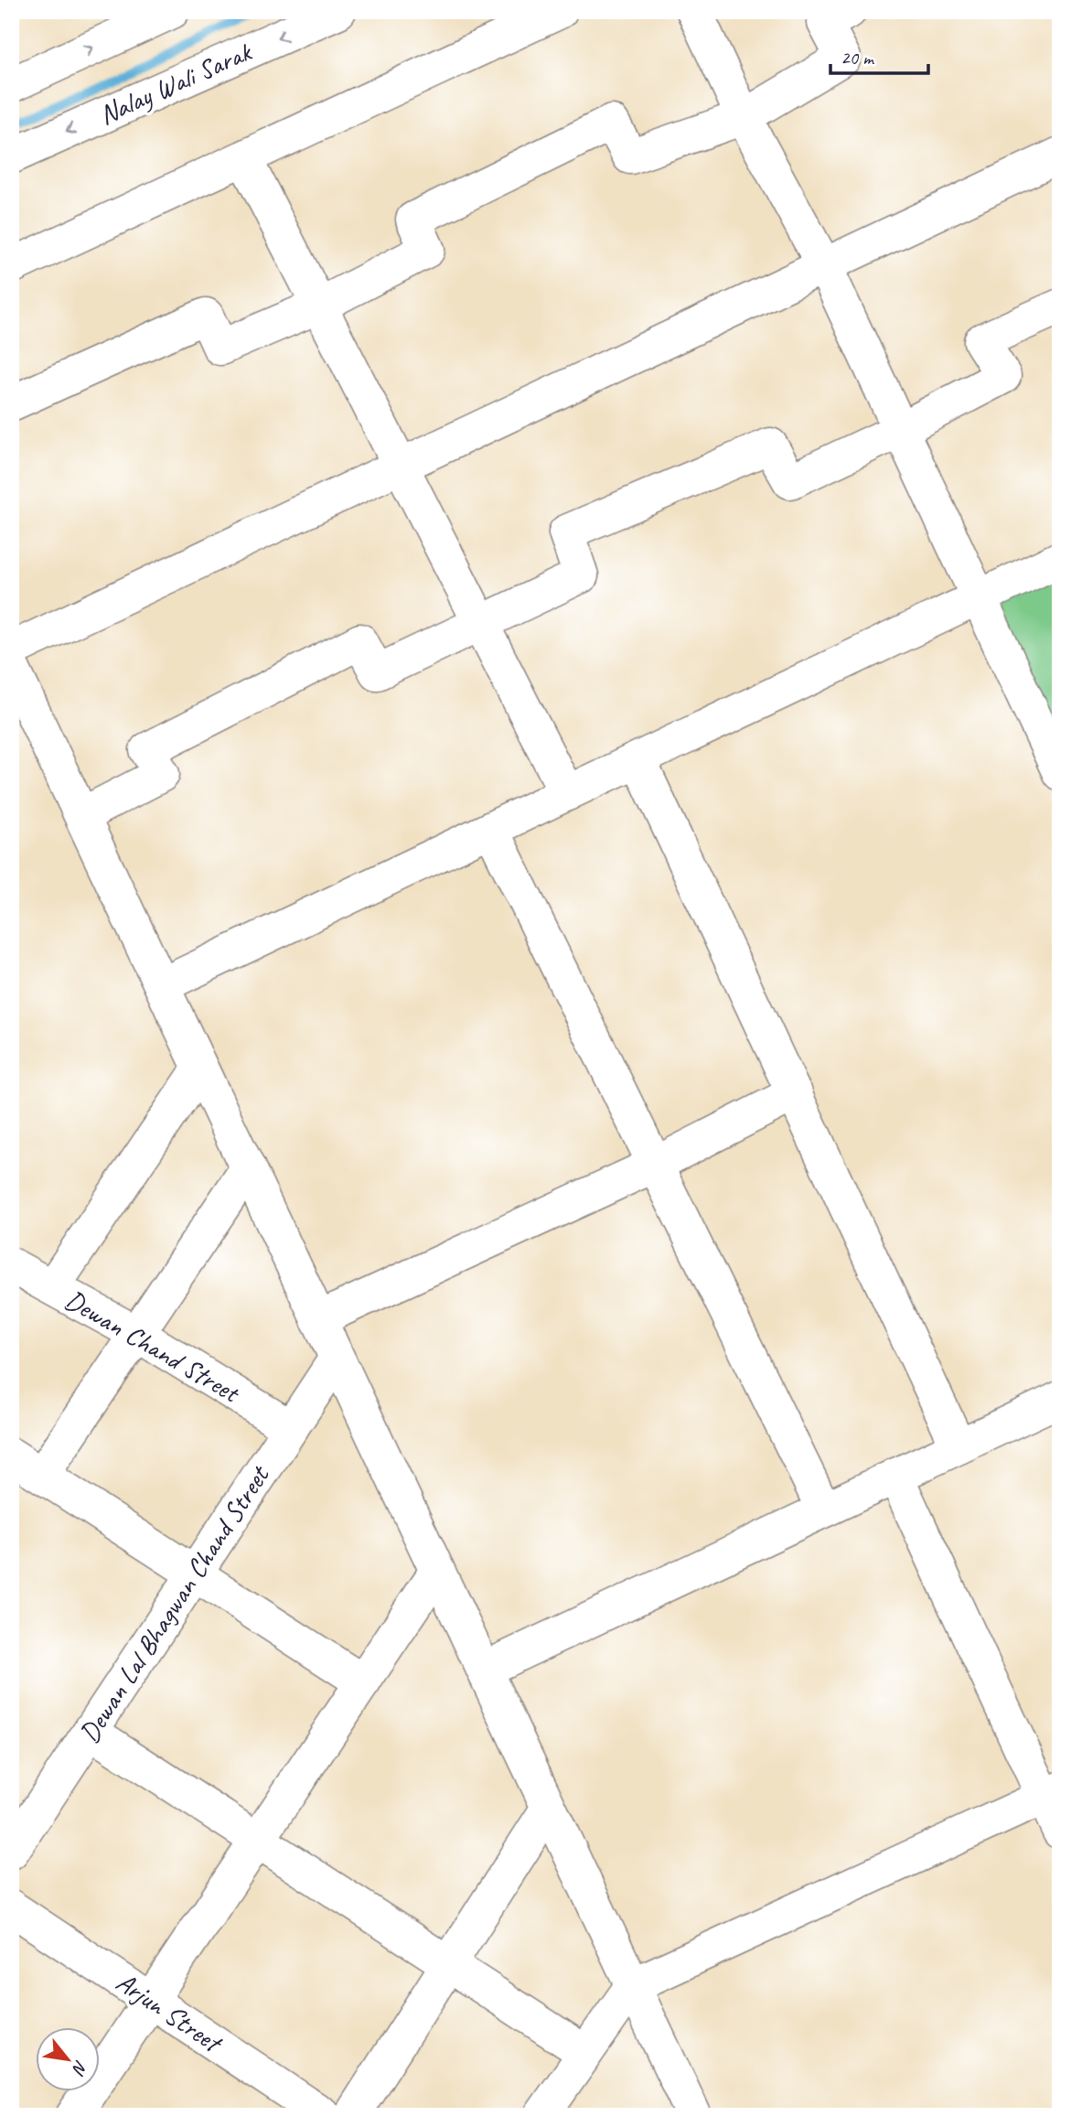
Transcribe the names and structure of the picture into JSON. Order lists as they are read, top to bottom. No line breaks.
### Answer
{"streets":{"street":["Nalay Wali Sarak","Dewan Chand Street","Dewan Lal Bhagwan Chand Street","Arjun Street"]},"crossings":[["Dewan Chand Street","Dewan Lal Bhagwan Chand Street"]],"scale_bar":"20 m","north":"bottom right"}
